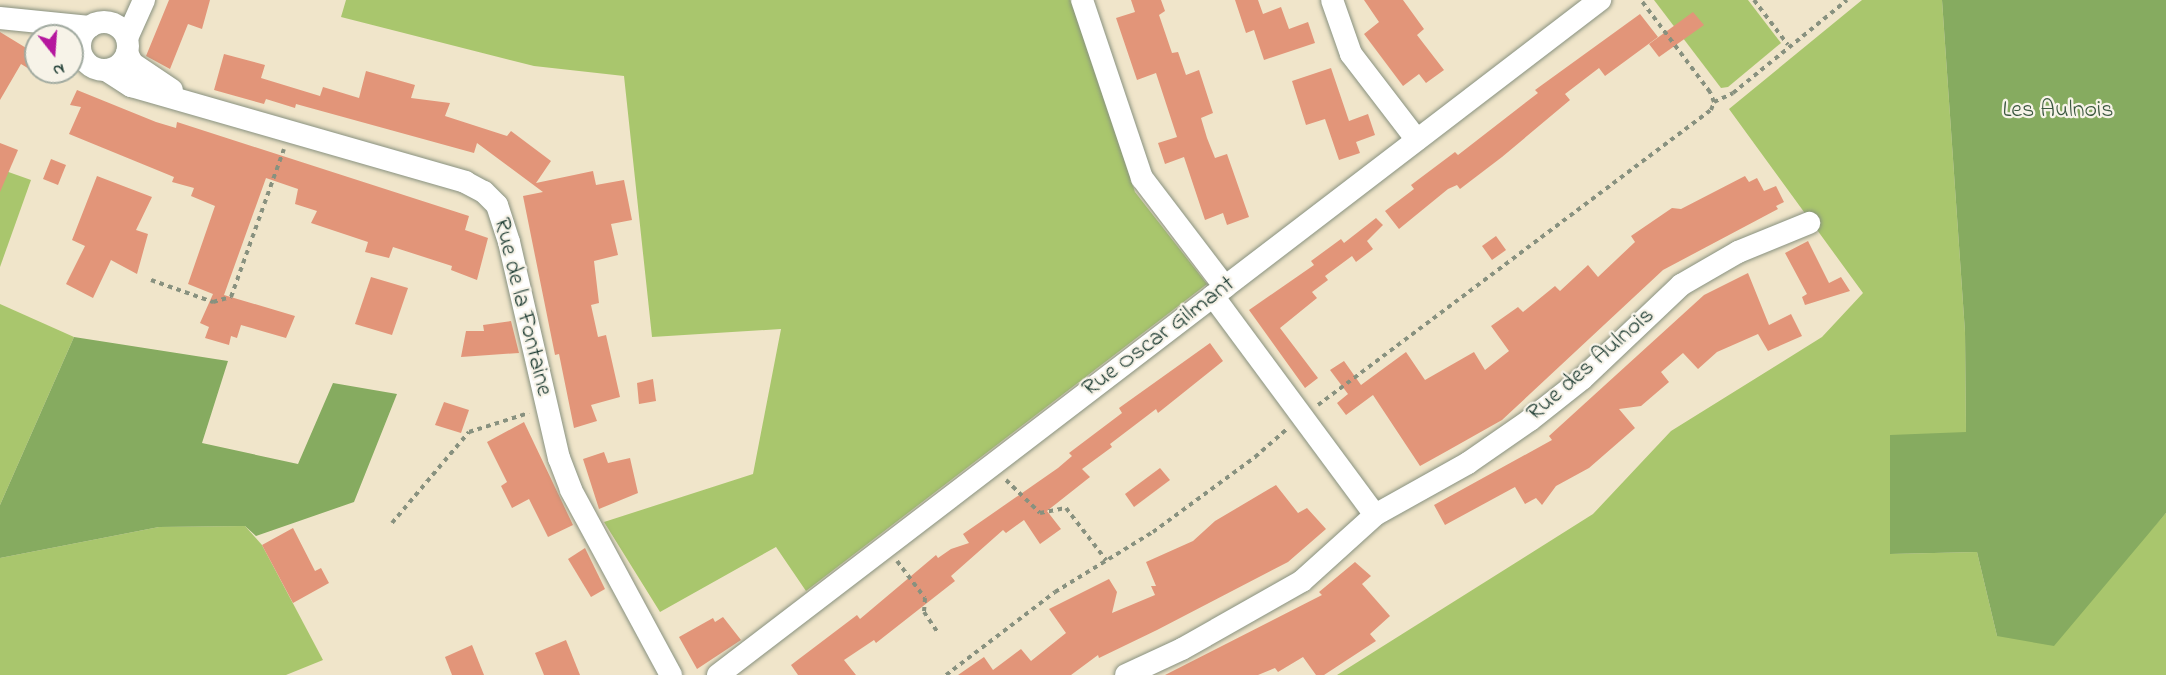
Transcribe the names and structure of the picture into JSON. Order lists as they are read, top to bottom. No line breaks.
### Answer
{"streets":{"street":["Rue de la Fontaine","Rue Oscar Gilmant","Rue des Aulnois"]},"parks":["Les Aulnois"],"north":"bottom"}
